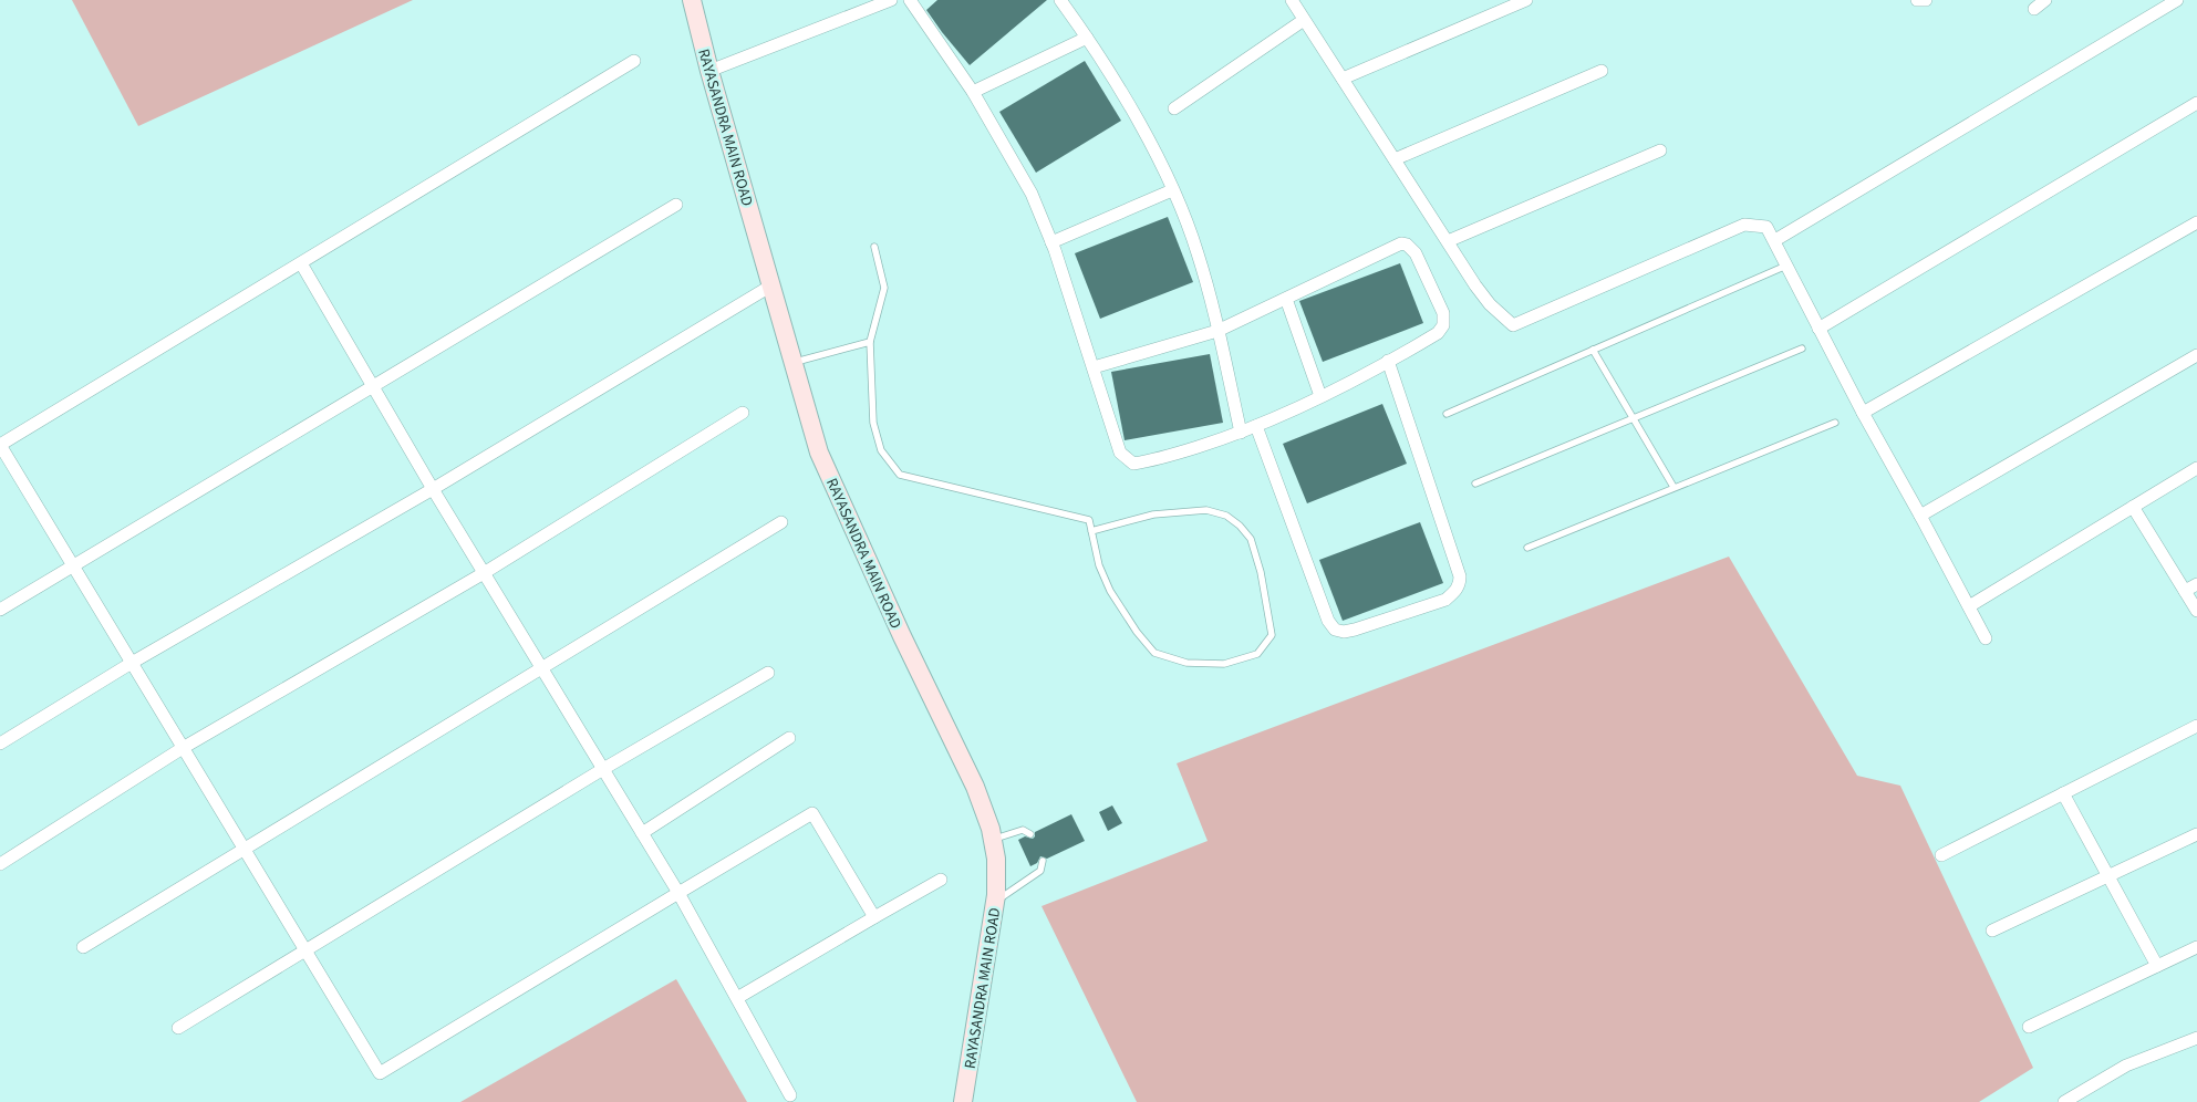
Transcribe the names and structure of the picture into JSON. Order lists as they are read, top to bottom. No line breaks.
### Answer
{"streets":{"street":["RAYASANDRA MAIN ROAD"]}}
